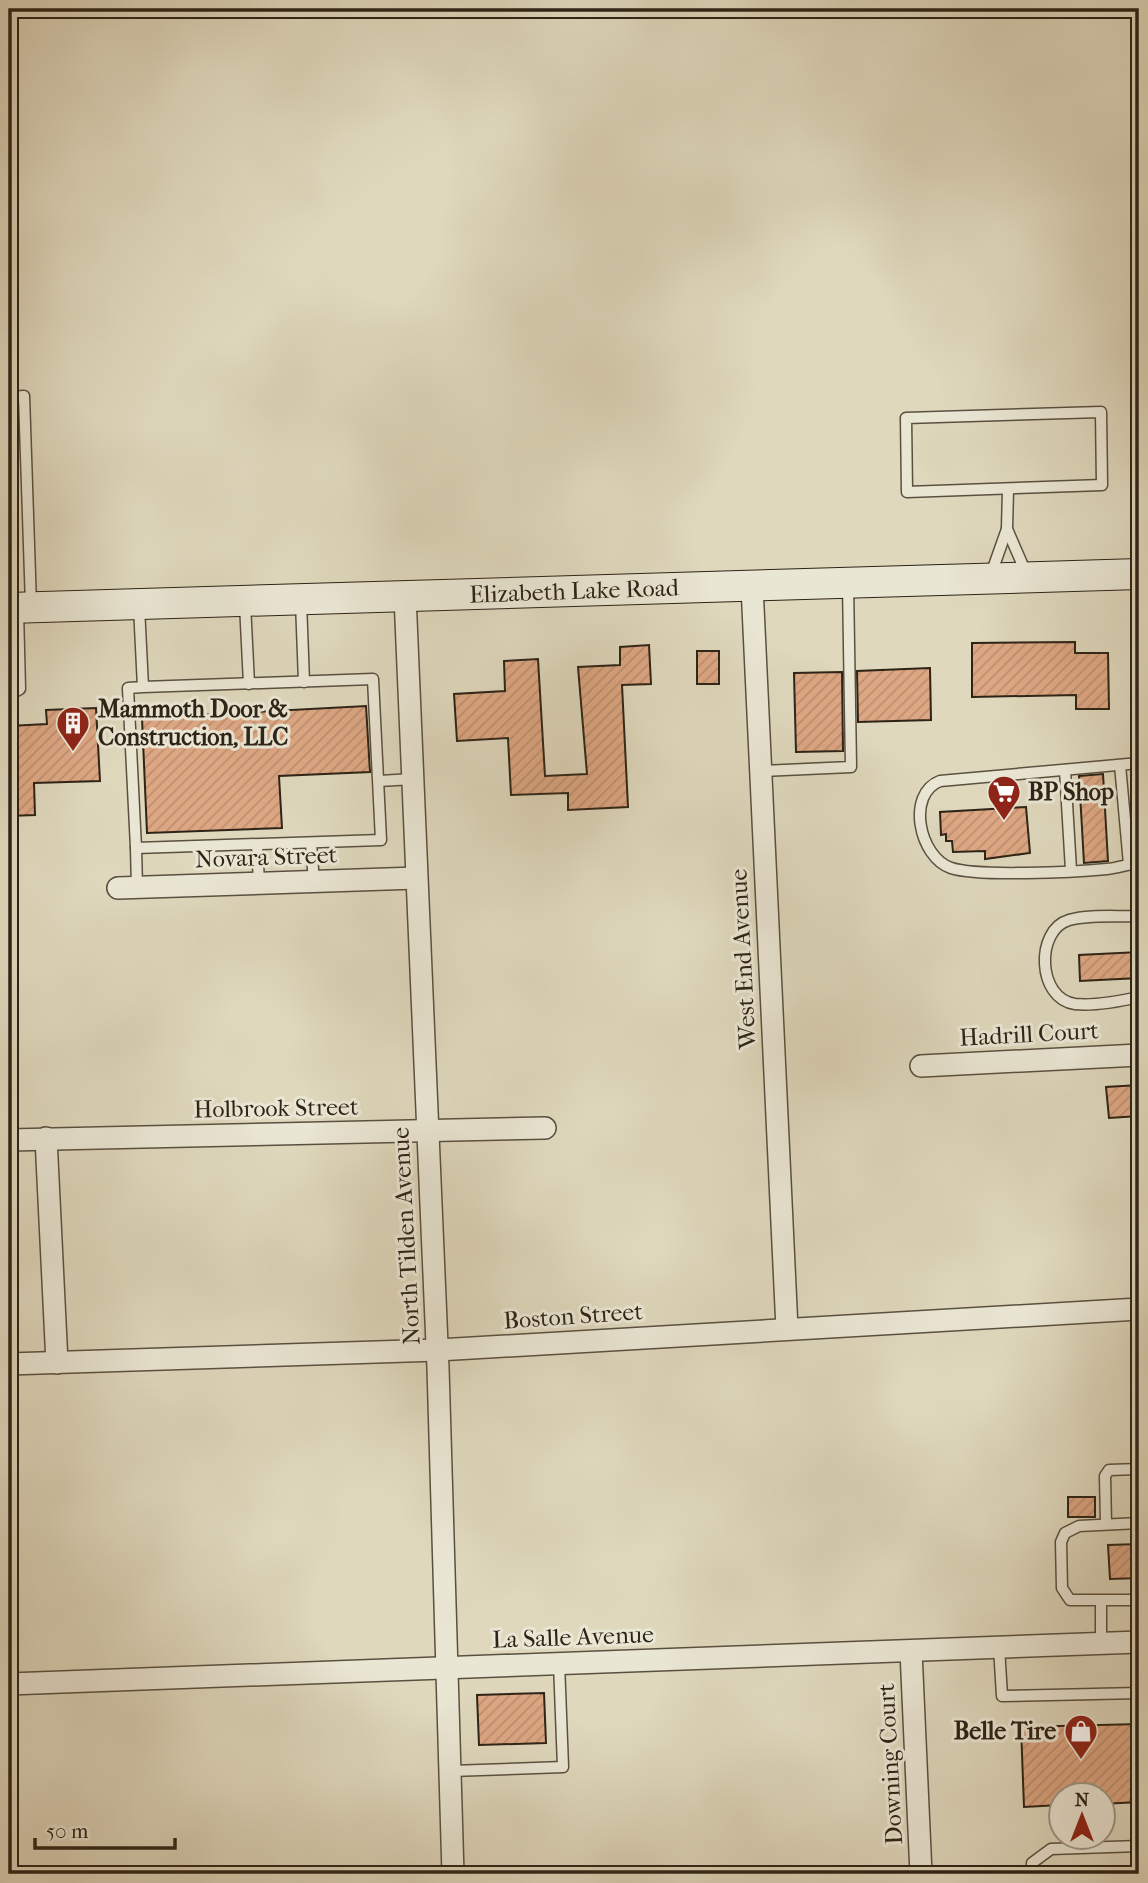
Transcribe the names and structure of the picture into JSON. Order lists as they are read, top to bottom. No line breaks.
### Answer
{"streets":{"main road":["Elizabeth Lake Road"],"street":["Novara Street","West End Avenue","Hadrill Court","Holbrook Street","North Tilden Avenue","Boston Street","La Salle Avenue","Downing Court"]},"crossings":[["Elizabeth Lake Road","West End Avenue"],["Elizabeth Lake Road","North Tilden Avenue"],["Novara Street","North Tilden Avenue"],["West End Avenue","Boston Street"],["Holbrook Street","North Tilden Avenue"],["North Tilden Avenue","Boston Street"],["North Tilden Avenue","La Salle Avenue"],["La Salle Avenue","Downing Court"]],"places":{"building":["Mammoth Door & Construction, LLC"],"supermarket":["BP Shop"],"shop":["Belle Tire"]},"scale_bar":"50 m","north":"top"}
